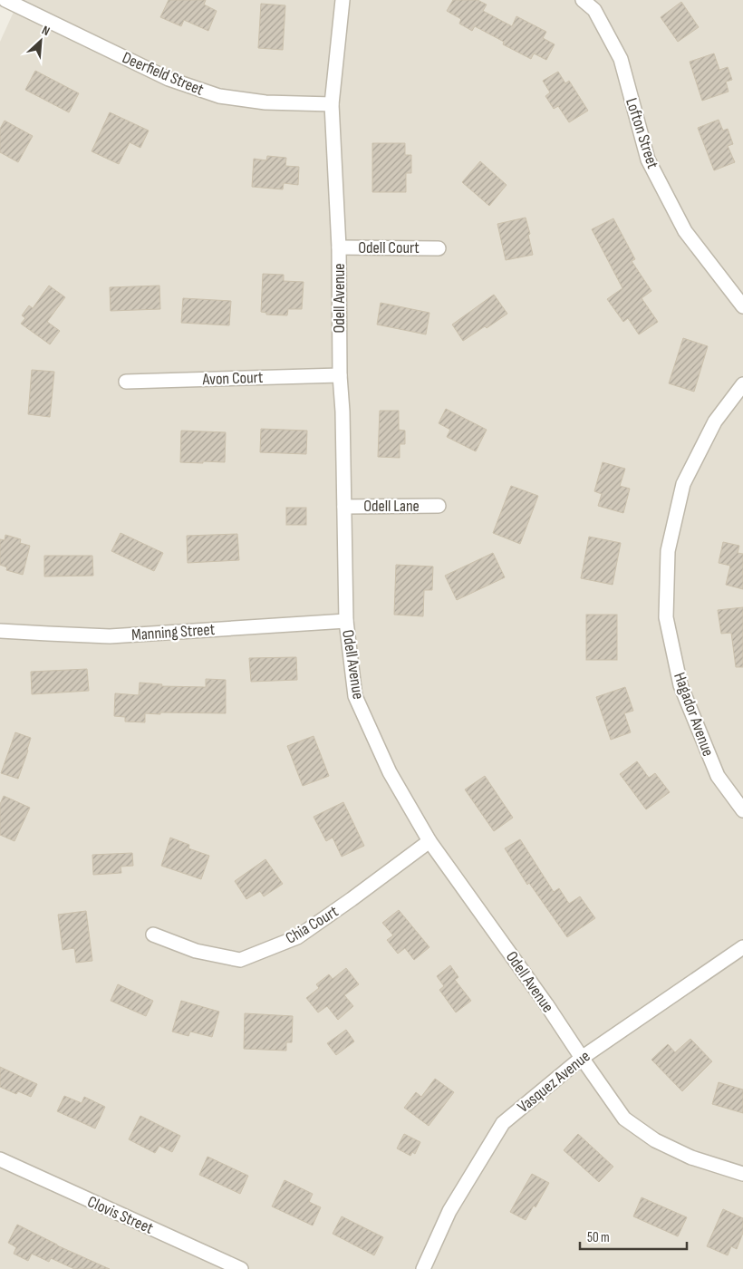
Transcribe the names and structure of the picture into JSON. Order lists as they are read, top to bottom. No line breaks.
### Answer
{"streets":{"street":["Deerfield Street","Lofton Street","Odell Court","Odell Avenue","Avon Court","Odell Lane","Manning Street","Hagador Avenue","Chia Court","Vasquez Avenue","Clovis Street"]},"crossings":[["Deerfield Street","Odell Avenue"],["Odell Court","Odell Avenue"],["Odell Avenue","Avon Court"],["Odell Avenue","Odell Lane"],["Odell Avenue","Manning Street"],["Odell Avenue","Chia Court"],["Odell Avenue","Vasquez Avenue"]],"scale_bar":"50 m","north":"top right"}
